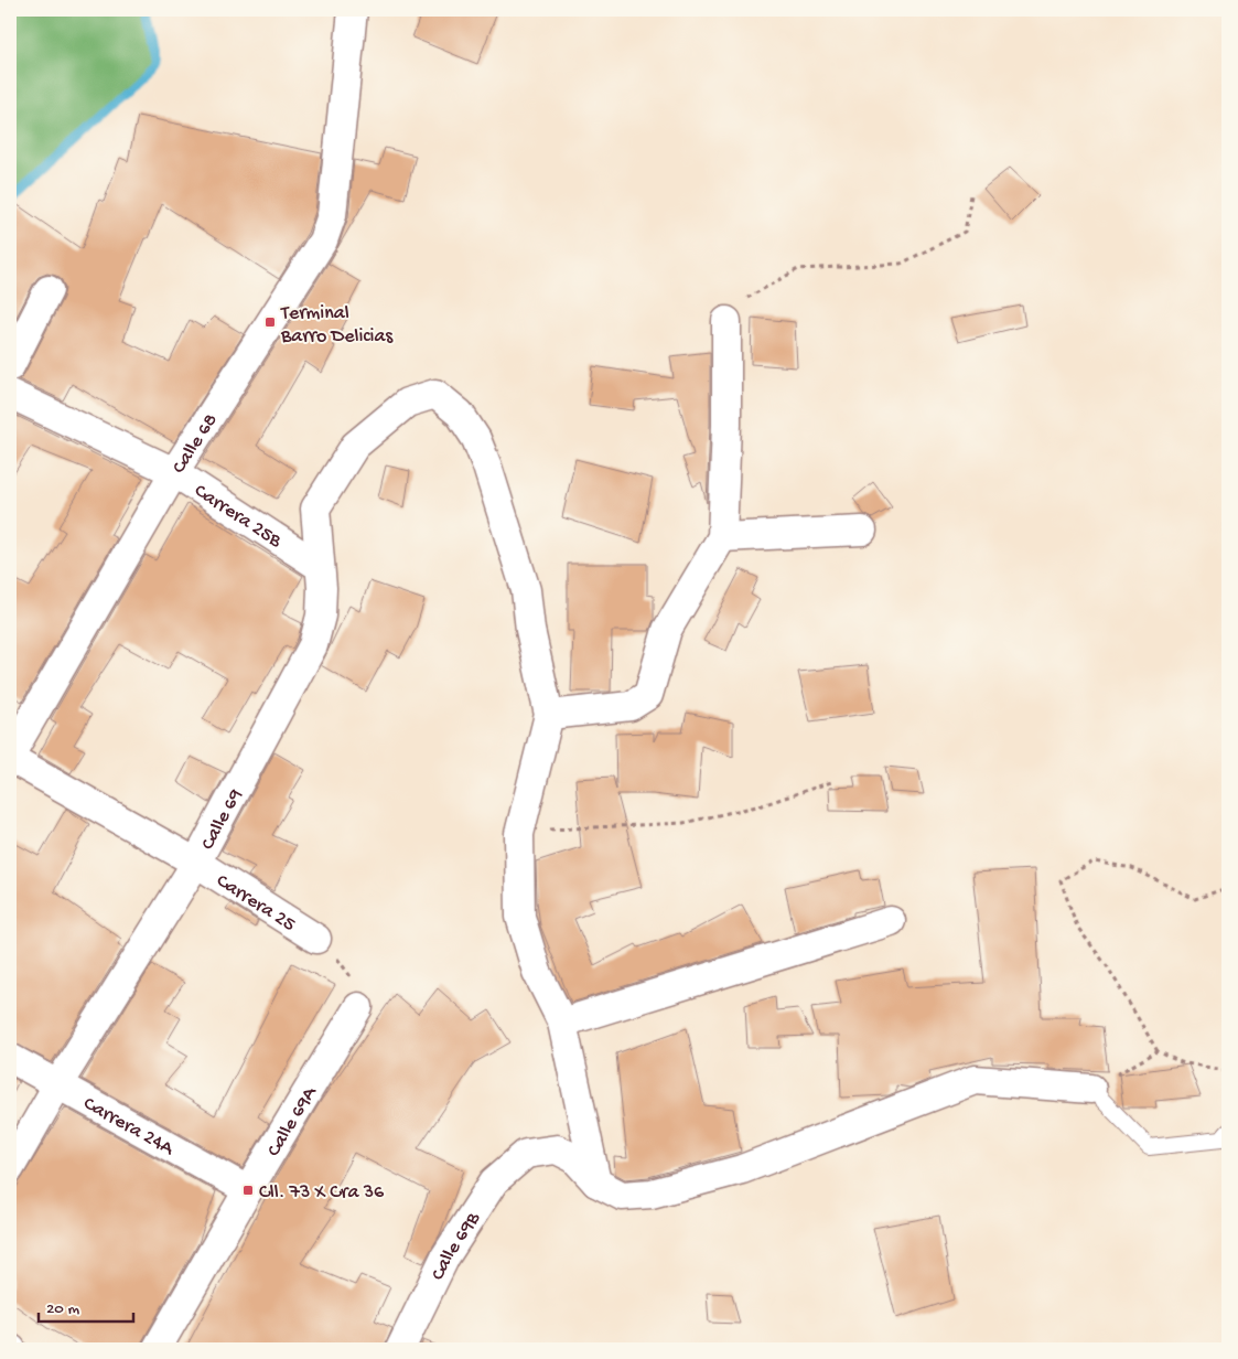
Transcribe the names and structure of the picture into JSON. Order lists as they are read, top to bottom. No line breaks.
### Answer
{"streets":{"street":["Calle 68","Carrera 25B","Calle 69","Carrera 25","Calle 69A","Carrera 24A","Calle 69B"]},"crossings":[["Calle 68","Carrera 25B"],["Calle 68","Carrera 25"],["Carrera 25B","Calle 69"],["Calle 69","Carrera 25"],["Calle 69","Carrera 24A"],["Carrera 25","Calle 69A"],["Calle 69A","Carrera 24A"]],"places":{"transit":["Terminal Barro Delicias","Cll. 73 X Cra 36"]},"scale_bar":"20 m"}
